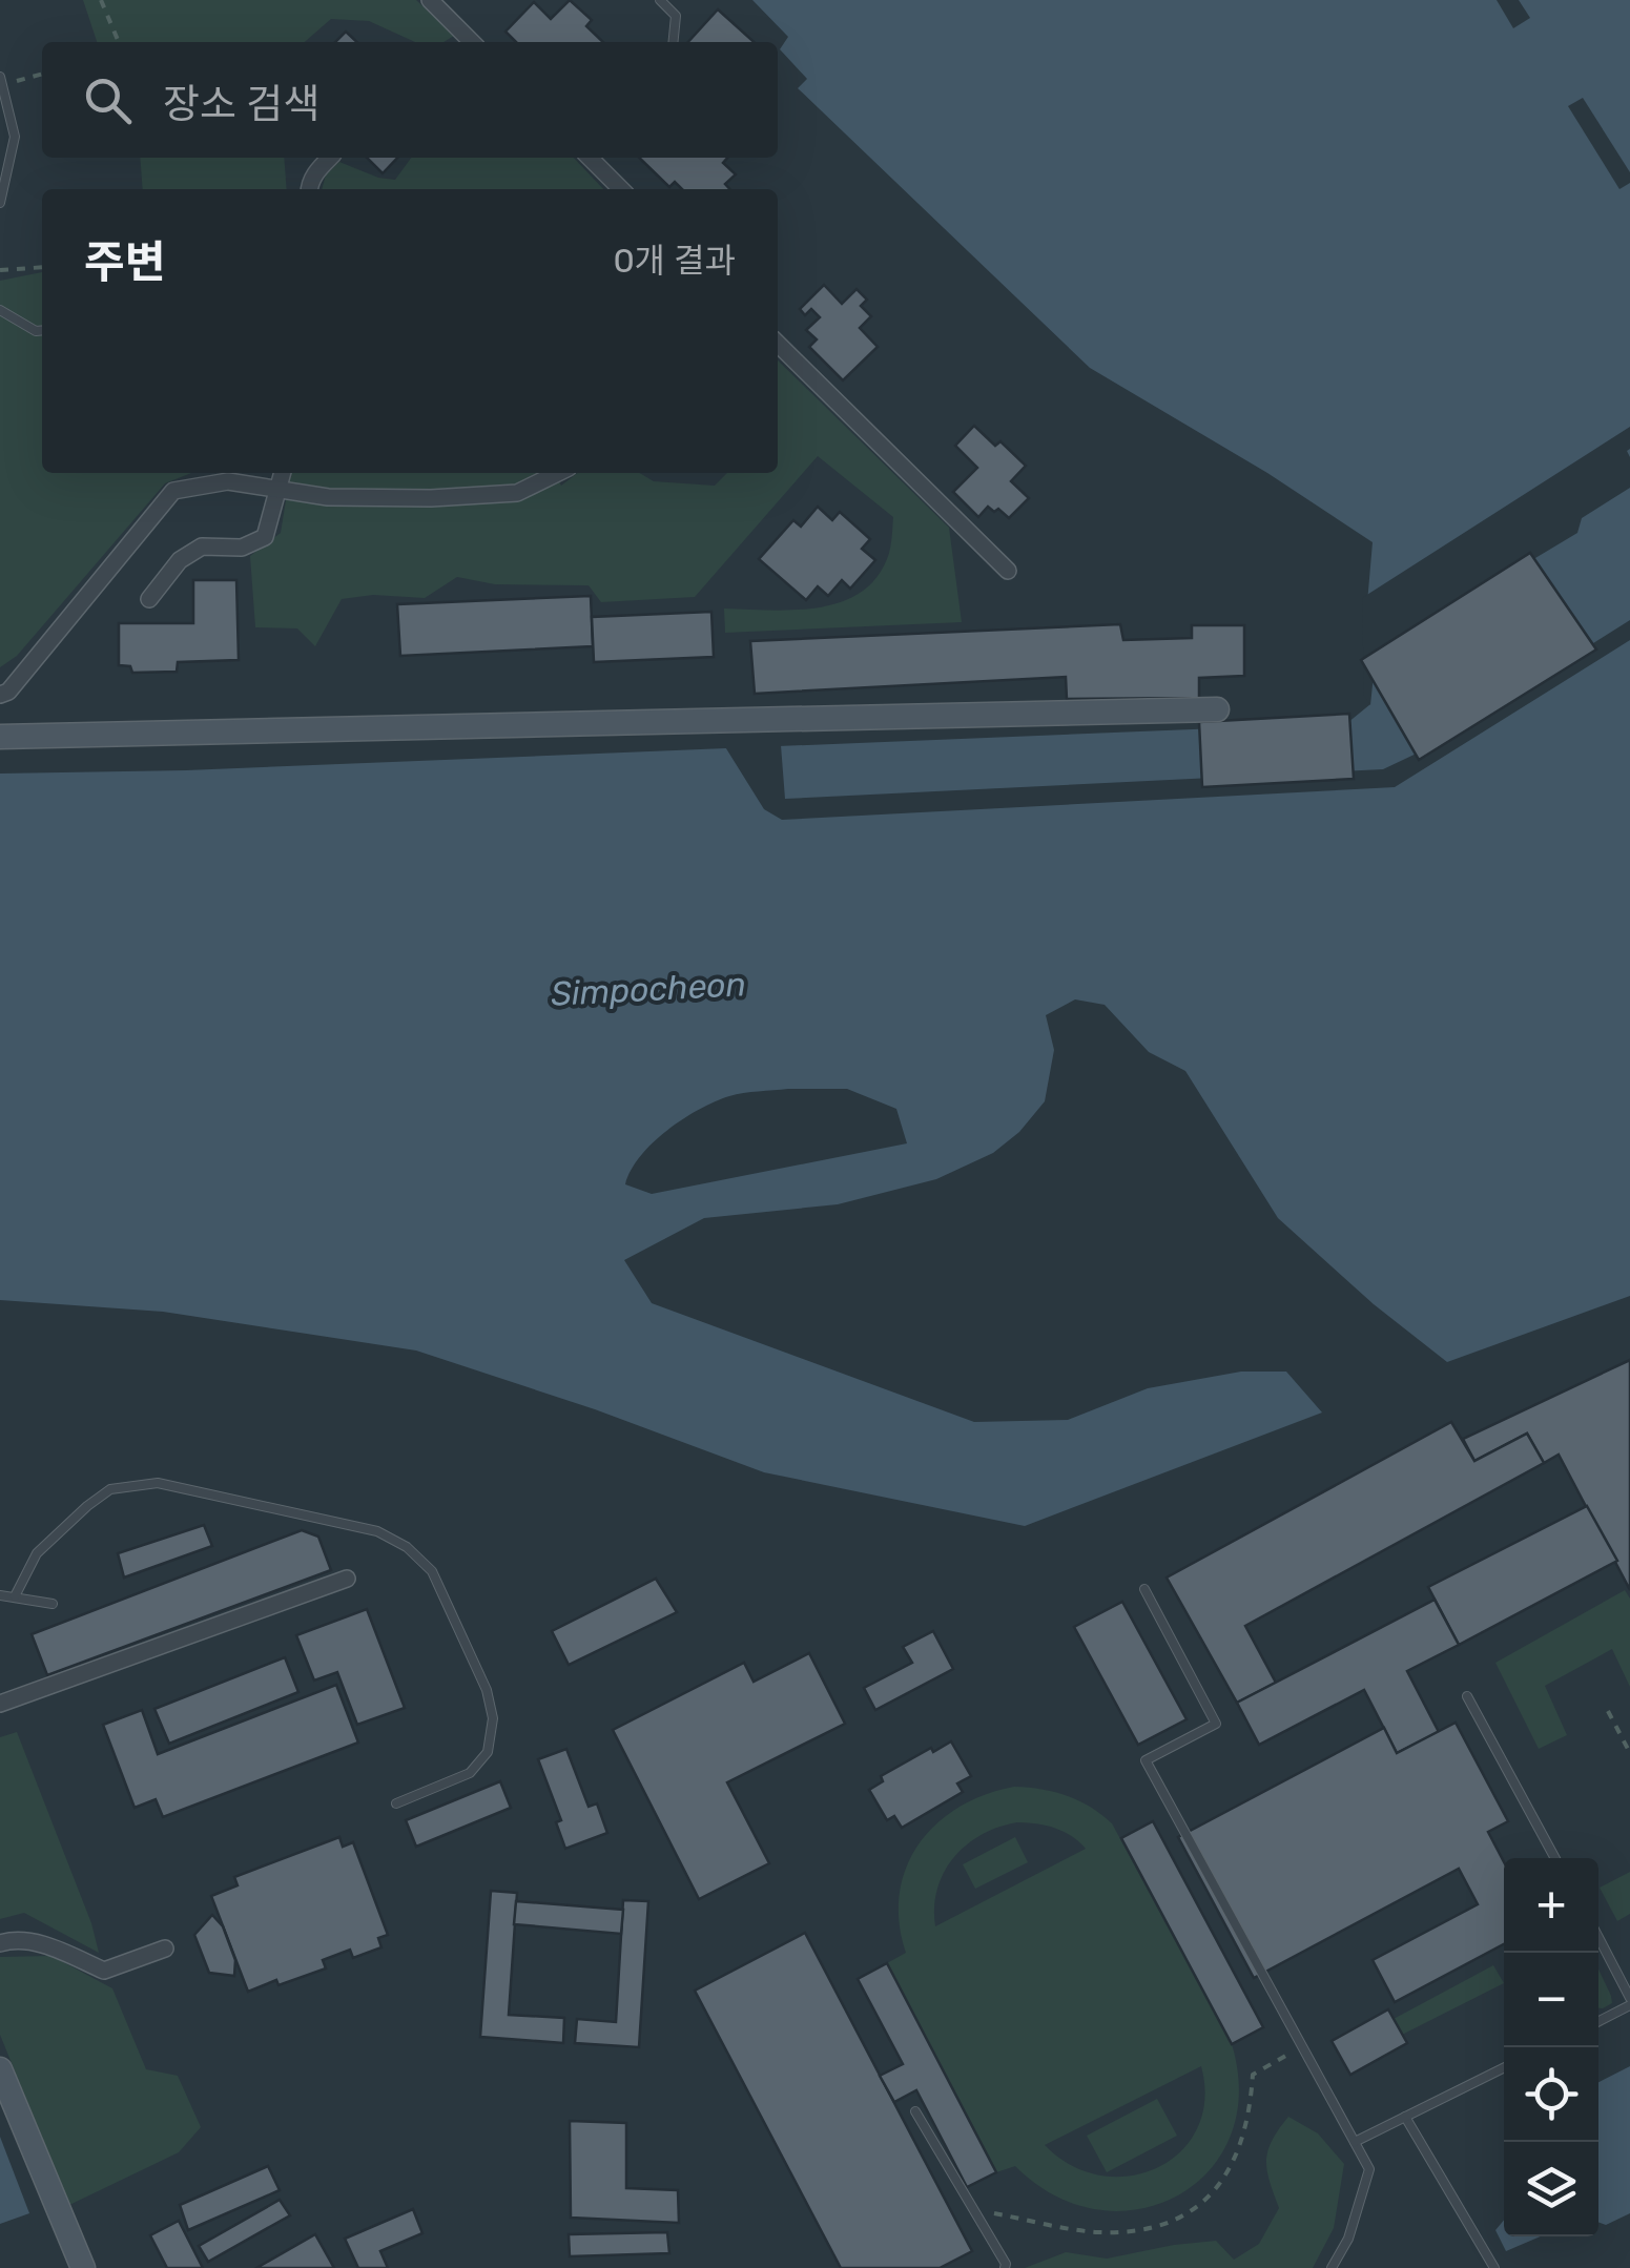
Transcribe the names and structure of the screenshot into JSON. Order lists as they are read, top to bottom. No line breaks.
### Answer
{"water":["Simpocheon"],"page":{"search":"장소 검색","heading":["주변","0개 결과"],"map_buttons":["+","−"]}}
